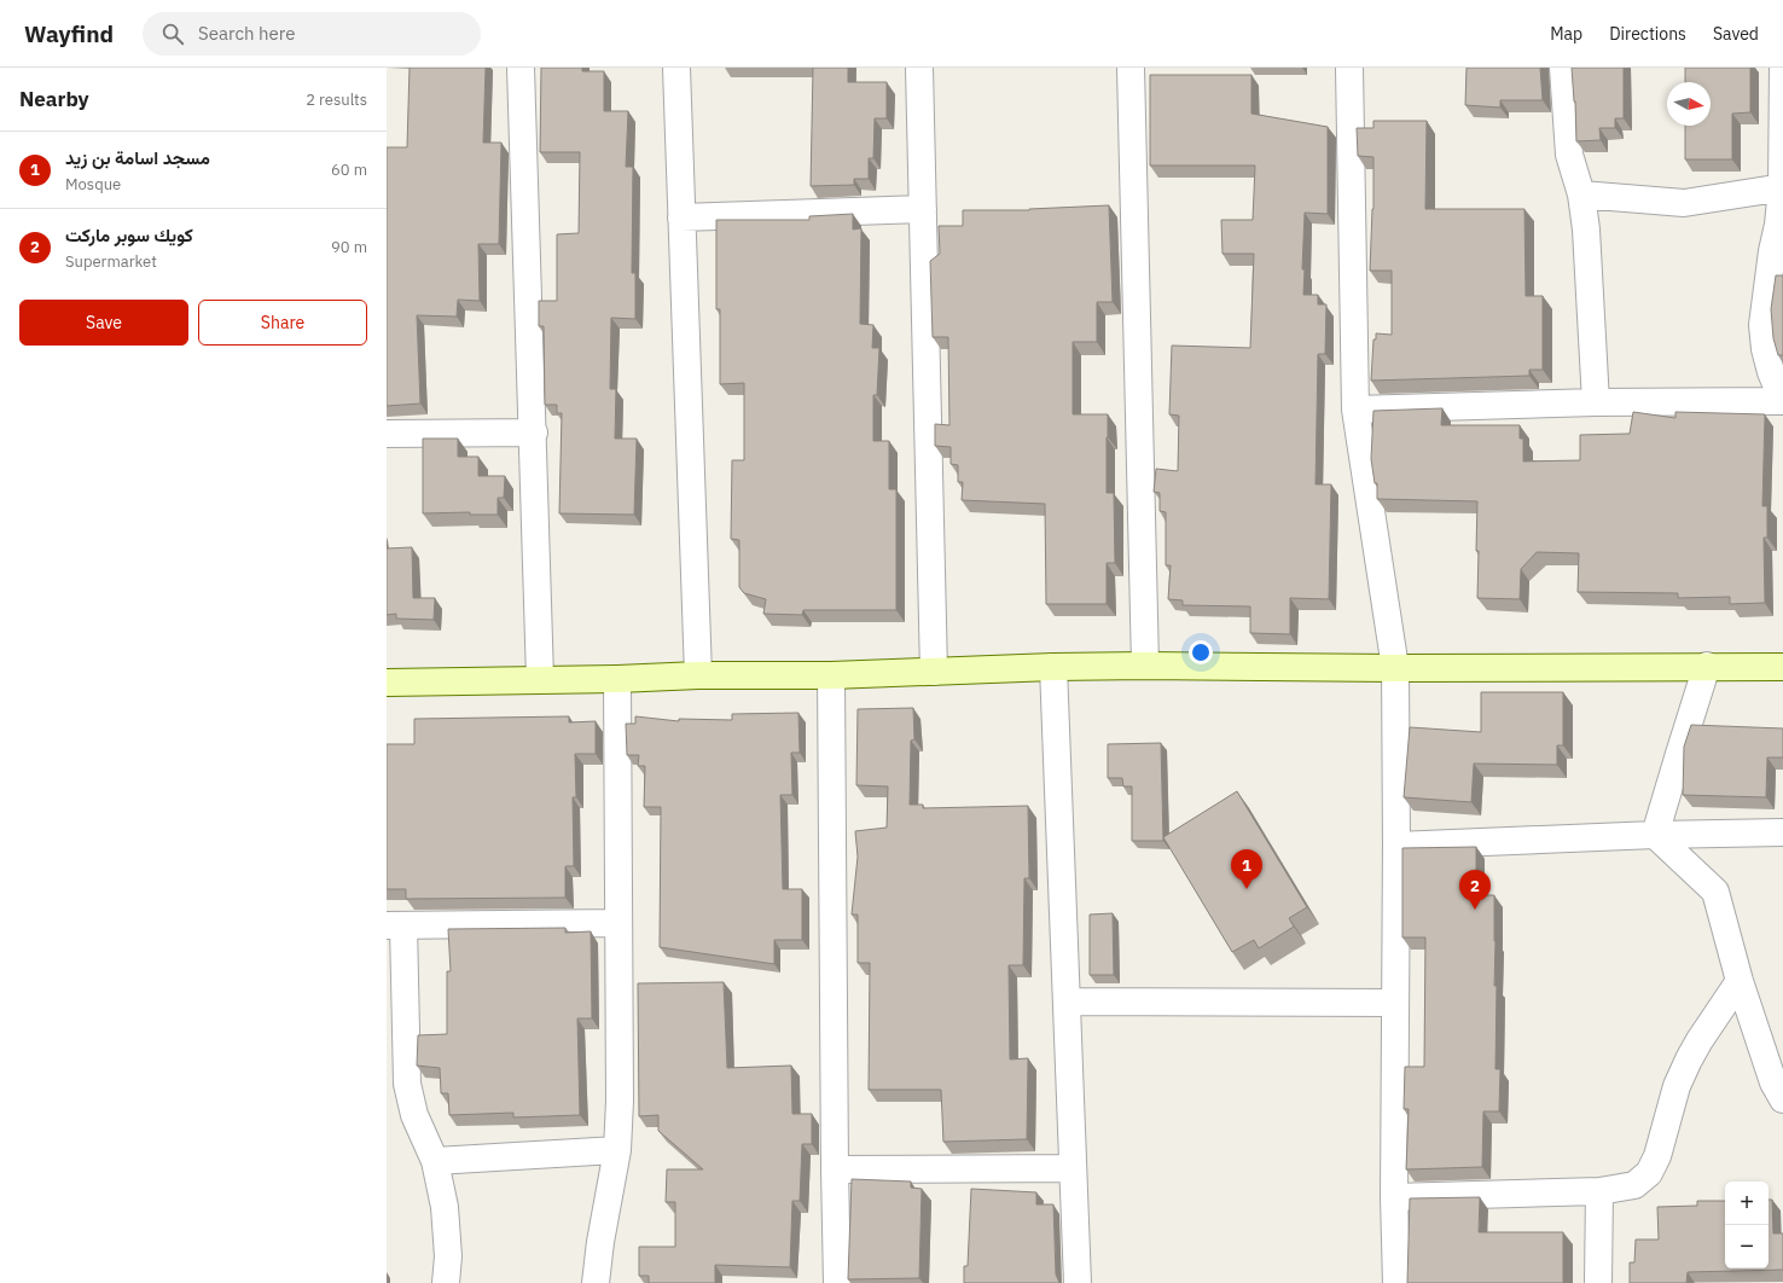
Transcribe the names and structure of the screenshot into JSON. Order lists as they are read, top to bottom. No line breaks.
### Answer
{"north":"right","page":{"header":"Wayfind","search":"Search here","nav":["Map","Directions","Saved"],"heading":["Nearby","2 results"],"list":[{"mark":"1","name":"مسجد اسامة بن زيد","note":"Mosque","value":"60 m"},{"mark":"2","name":"كويك سوبر ماركت","note":"Supermarket","value":"90 m"}],"buttons":["Save","Share"],"pins":["1","2"],"map_buttons":["+","−"]}}
